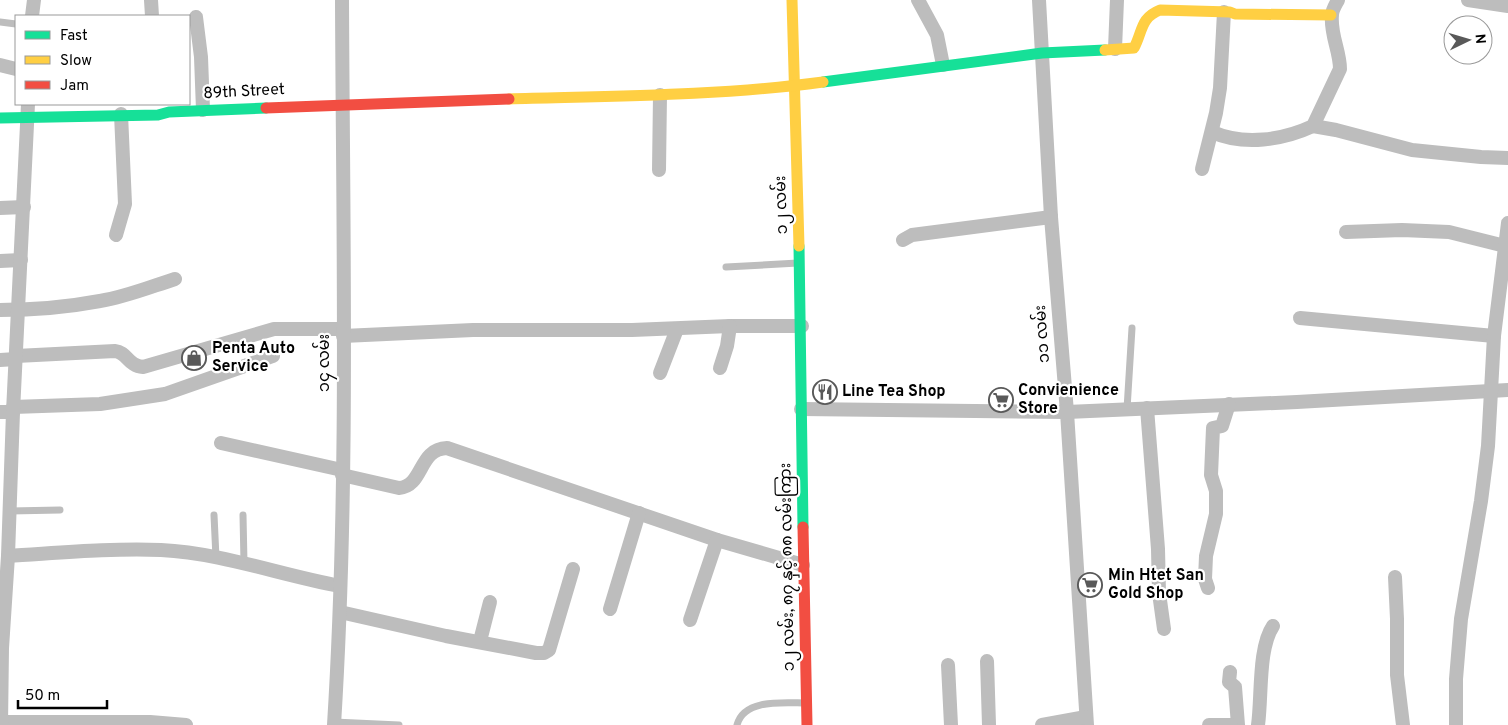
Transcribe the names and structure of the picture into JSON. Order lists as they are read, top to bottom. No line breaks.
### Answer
{"streets":{"street":["89th Street","၁၂ လမ်း","၁၁ လမ်း","၁၄ လမ်း","၁၂ လမ်း, ၈၇ နှင့် ၈၈ လမ်းကြား"]},"crossings":[["89th Street","၁၂ လမ်း"],["89th Street","၁၁ လမ်း"],["89th Street","၁၄ လမ်း"],["၁၂ လမ်း","၁၂ လမ်း, ၈၇ နှင့် ၈၈ လမ်းကြား"]],"places":{"shop":["Penta Auto Service"],"restaurant":["Line Tea Shop"],"supermarket":["Convienience Store","Min Htet San Gold Shop"]},"legend":["Fast","Slow","Jam"],"scale_bar":"50 m","north":"right"}
